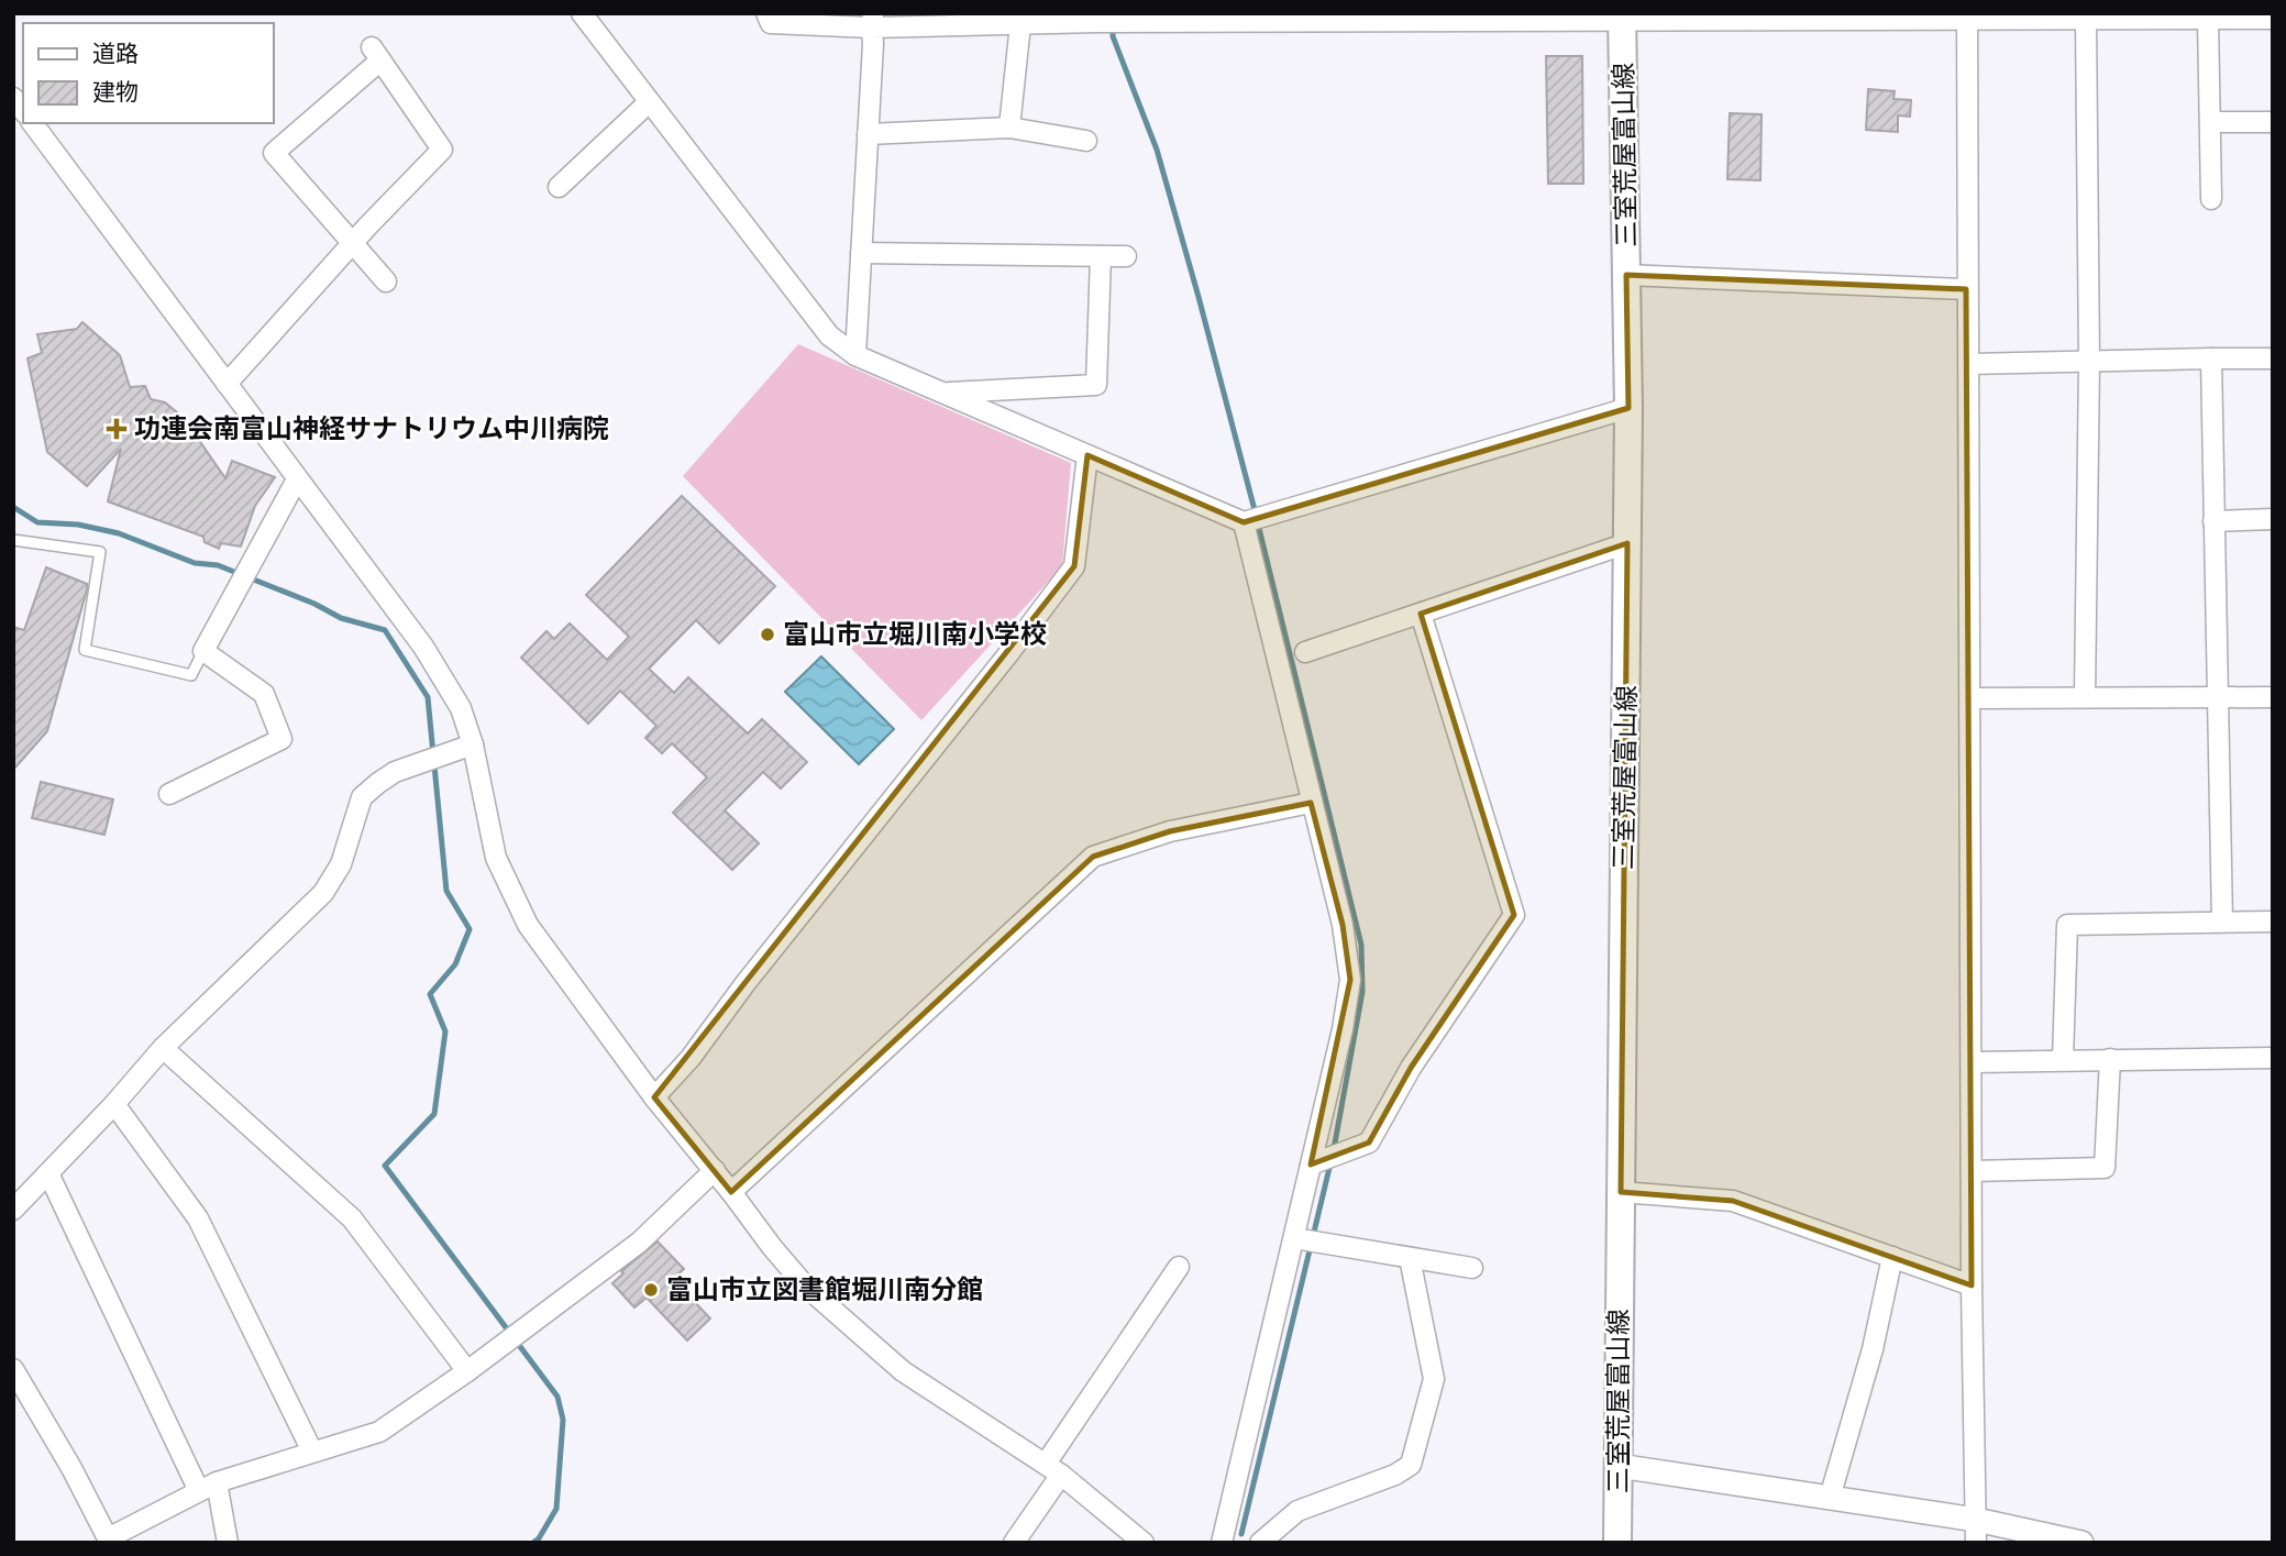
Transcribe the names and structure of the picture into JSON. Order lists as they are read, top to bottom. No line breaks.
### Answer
{"streets":{"main road":["三室荒屋富山線"]},"places":{"health":["功連会南富山神経サナトリウム中川病院"],"other":["富山市立堀川南小学校","富山市立図書館堀川南分館"]},"legend":["道路","建物"]}
